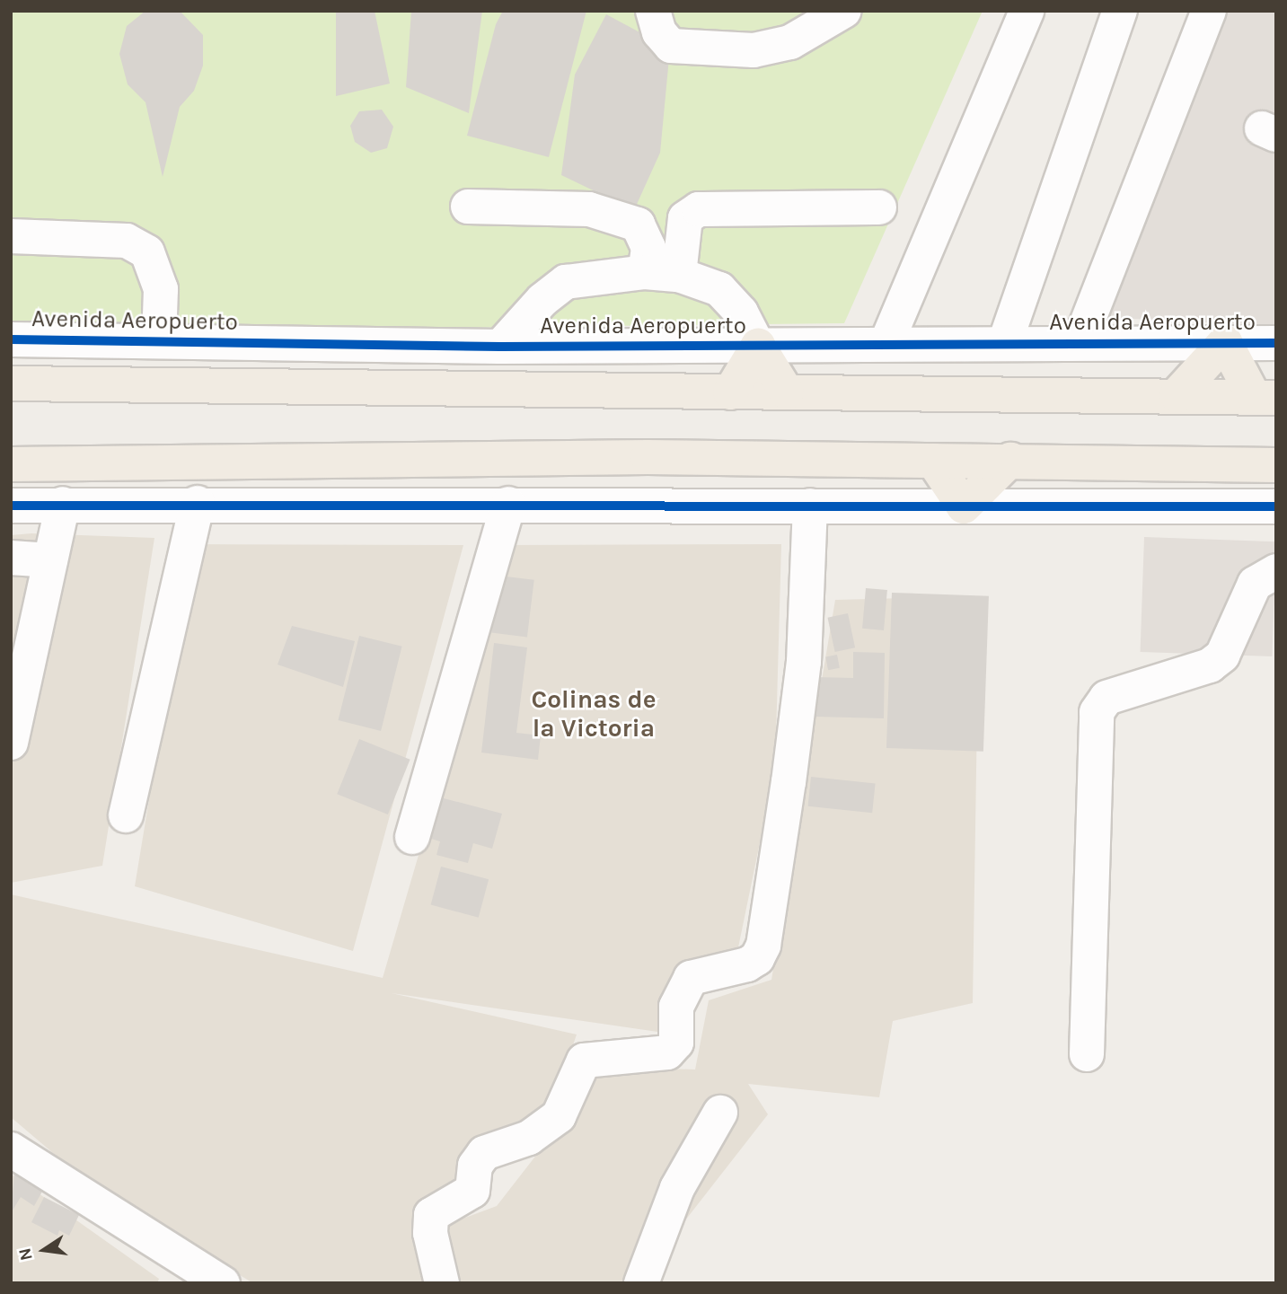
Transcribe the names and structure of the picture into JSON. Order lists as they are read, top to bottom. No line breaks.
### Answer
{"streets":{"street":["Avenida Aeropuerto"]},"districts":["Colinas de la Victoria"],"north":"left"}
